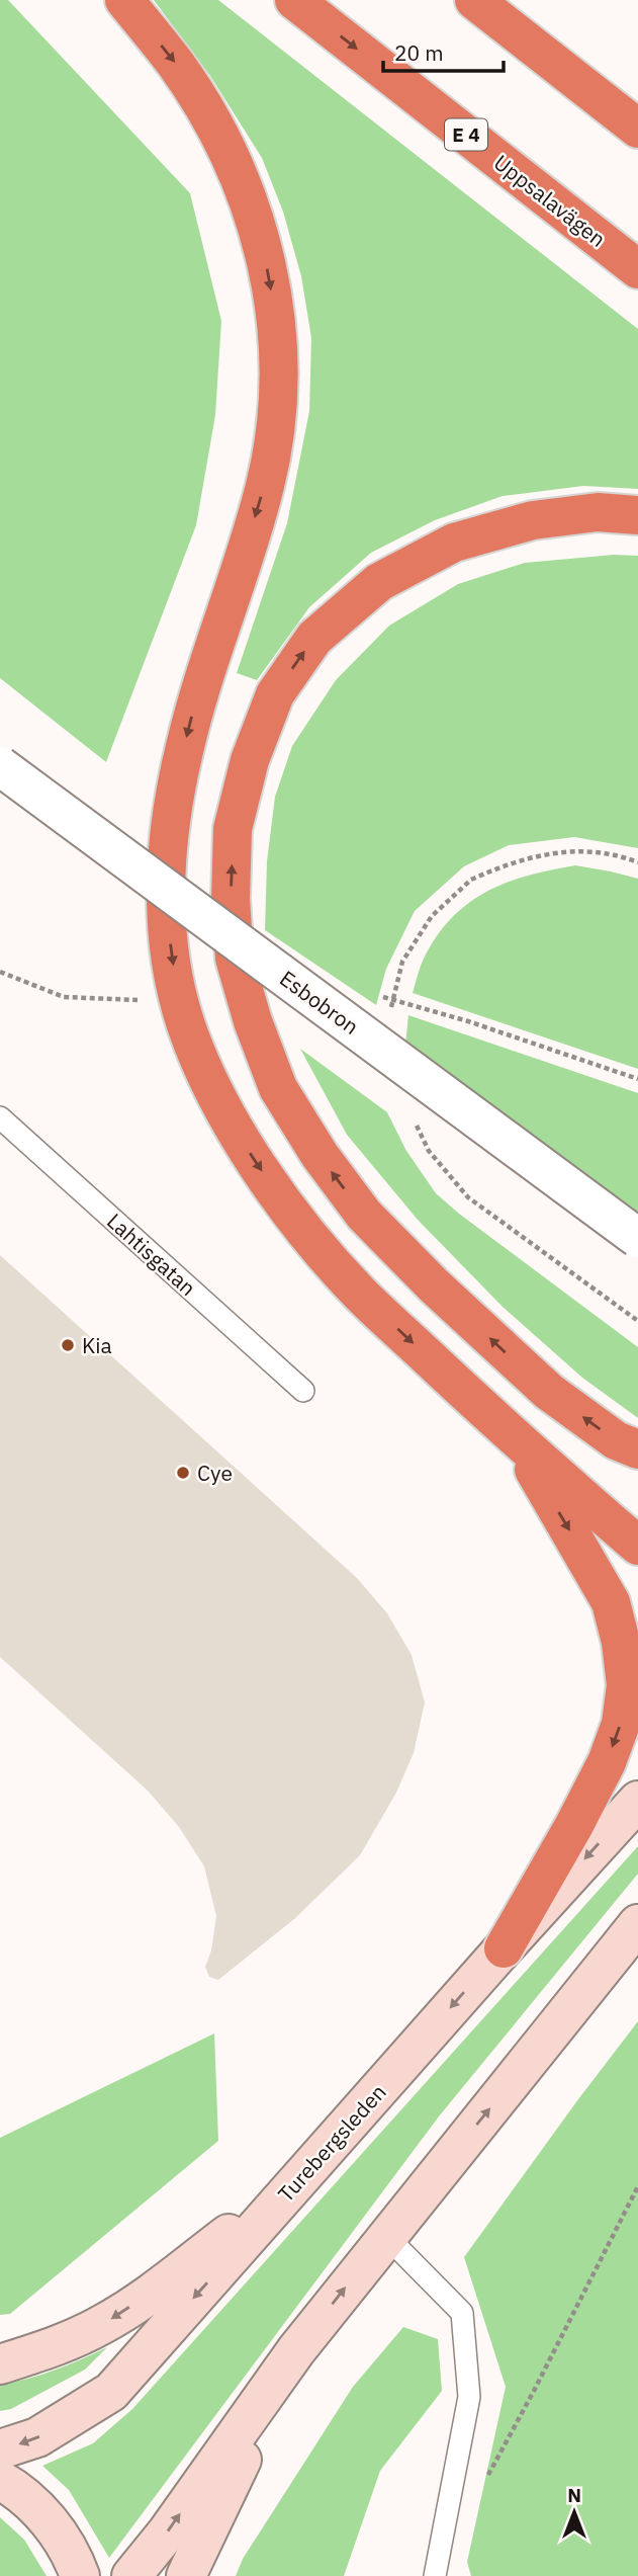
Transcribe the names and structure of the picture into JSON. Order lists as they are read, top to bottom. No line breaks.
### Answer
{"streets":{"highway":["E 4","Uppsalavägen"],"main road":["Turebergsleden"],"street":["Esbobron"],"lane":["Lahtisgatan"]},"places":["Kia","Cye"],"scale_bar":"20 m","north":"top"}
